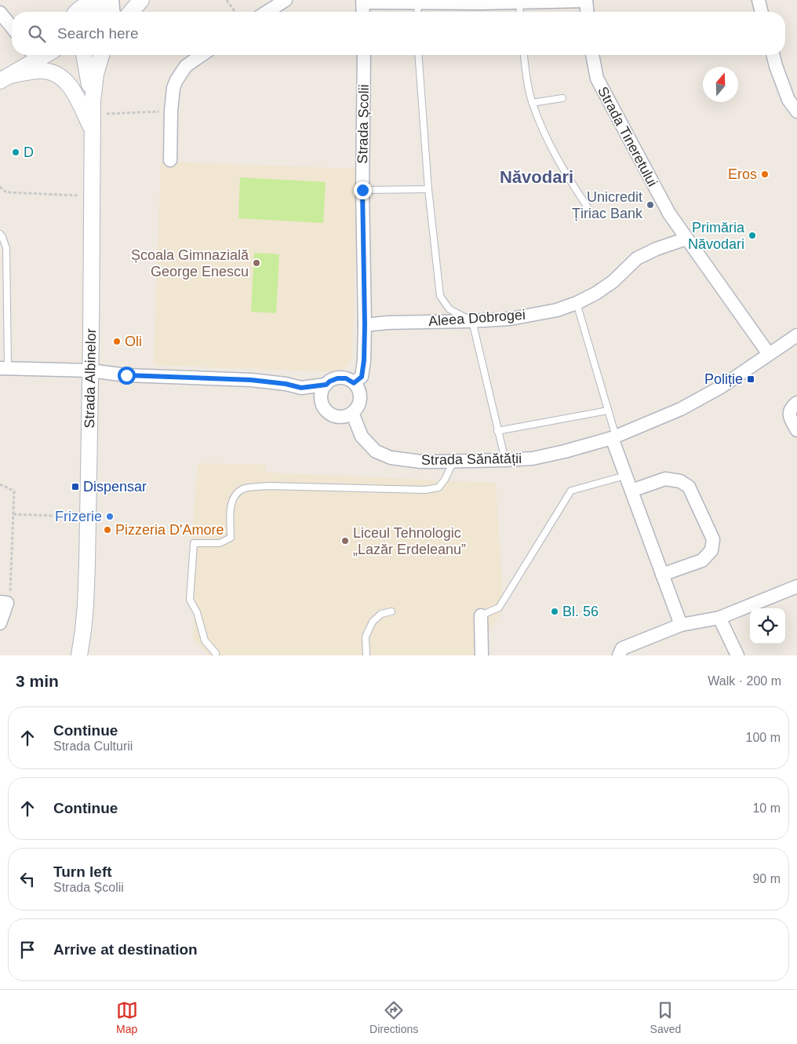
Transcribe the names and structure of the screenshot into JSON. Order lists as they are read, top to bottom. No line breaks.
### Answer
{"streets":{"street":["Strada Școlii","Strada Tineretului","Aleea Dobrogei","Strada Albinelor","Strada Sănătății"]},"crossings":[["Strada Școlii","Aleea Dobrogei"],["Strada Școlii","Strada Sănătății"],["Strada Tineretului","Aleea Dobrogei"],["Strada Tineretului","Strada Sănătății"]],"districts":["Năvodari"],"places":{"other":["D","Eros","Unicredit Țiriac Bank","Primăria Năvodari","Școala Gimnazială George Enescu","Oli","Frizerie","Pizzeria D'Amore","Liceul Tehnologic „Lazăr Erdeleanu”","Bl. 56"],"transit":["Poliție","Dispensar"]},"north":"top","page":{"search":"Search here","heading":["3 min","Walk · 200 m"],"list":[["Continue","Strada Culturii","100 m"],["Continue","10 m"],["Turn left","Strada Școlii","90 m"],"Arrive at destination"],"nav":["Map","Directions","Saved"]}}
